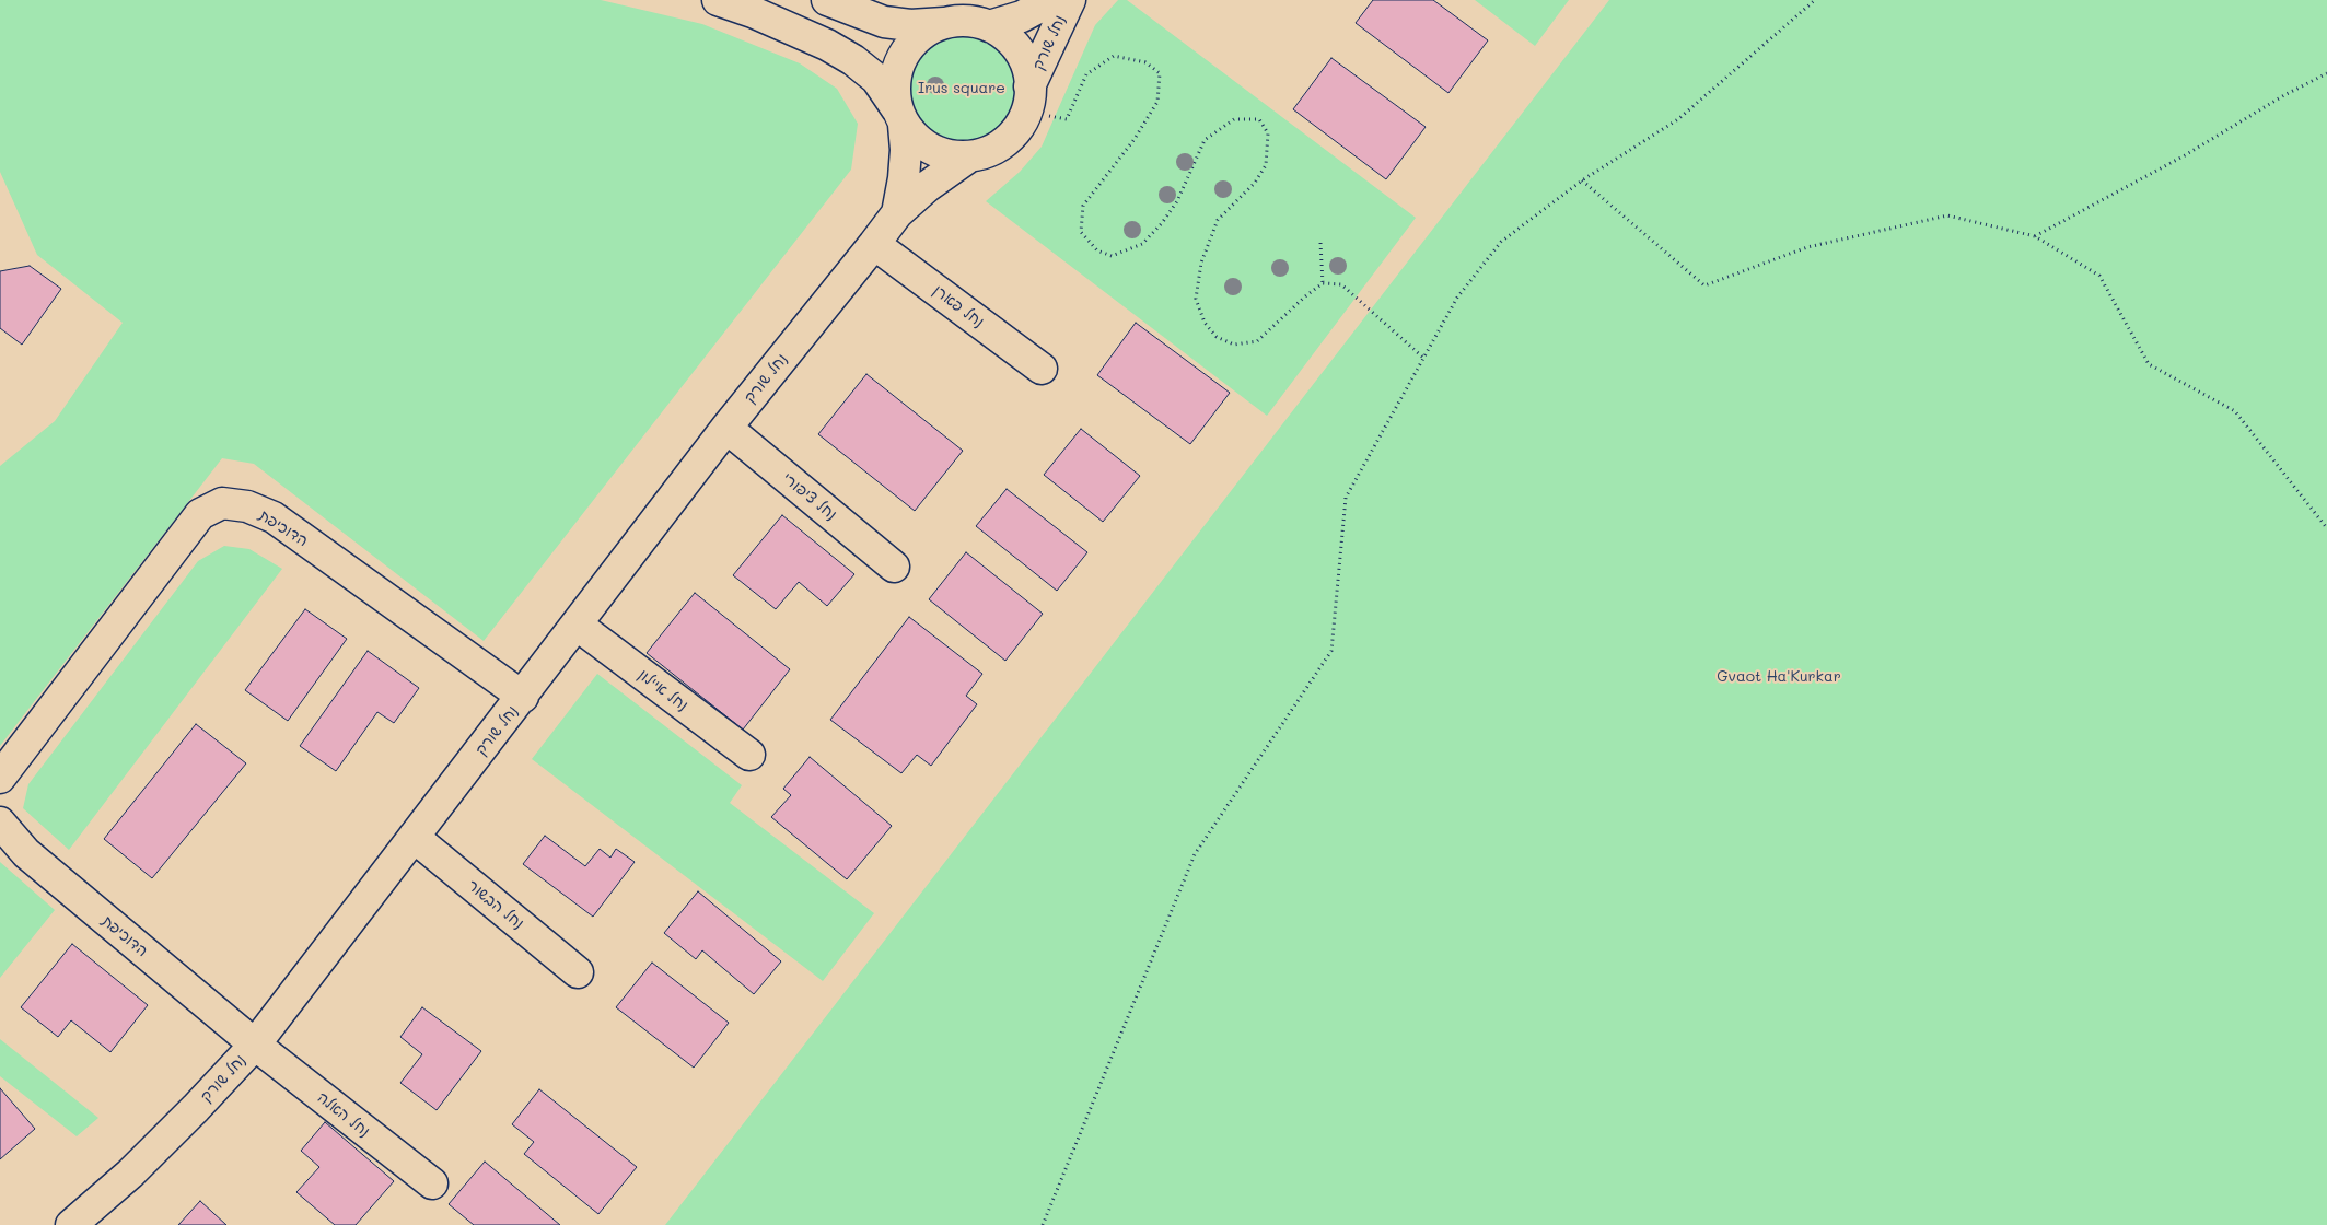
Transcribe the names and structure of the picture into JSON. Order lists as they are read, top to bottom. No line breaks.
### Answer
{"streets":{"street":["נחל שורק","נחל פארן","נחל ציפורי","הדוכיפת","נחל איילון","נחל הבשור","נחל האלה"]},"crossings":[["נחל שורק","נחל פארן"],["נחל שורק","נחל ציפורי"],["נחל שורק","הדוכיפת"],["נחל שורק","נחל איילון"],["נחל שורק","נחל הבשור"],["נחל שורק","נחל האלה"],["הדוכיפת","נחל האלה"]],"parks":["Irus square","Gvaot Ha'Kurkar"]}
